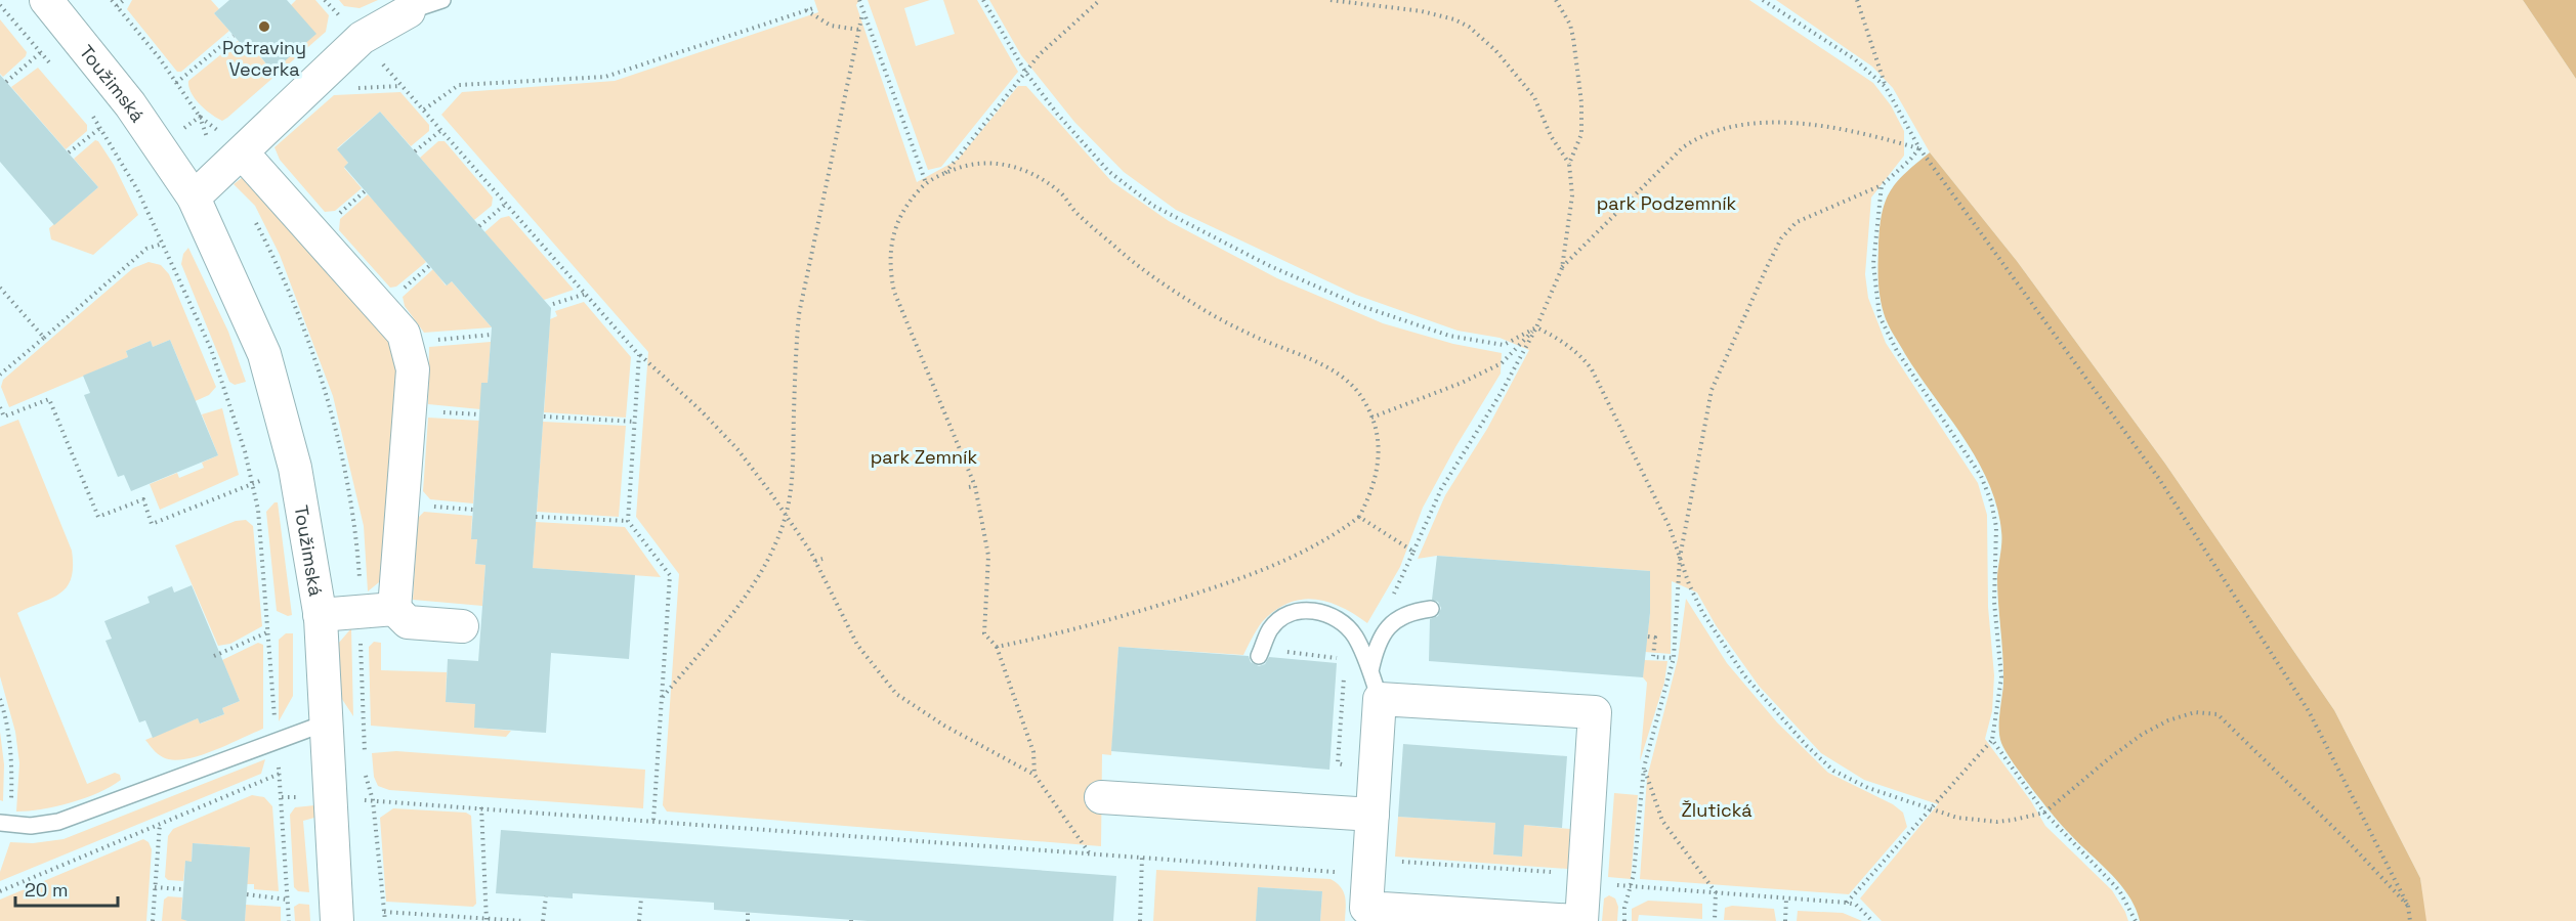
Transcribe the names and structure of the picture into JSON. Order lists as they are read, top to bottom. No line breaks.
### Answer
{"streets":{"street":["Toužimská"]},"parks":["park Podzemník","park Zemník","Žlutická"],"places":["Potraviny Vecerka"],"scale_bar":"20 m"}
